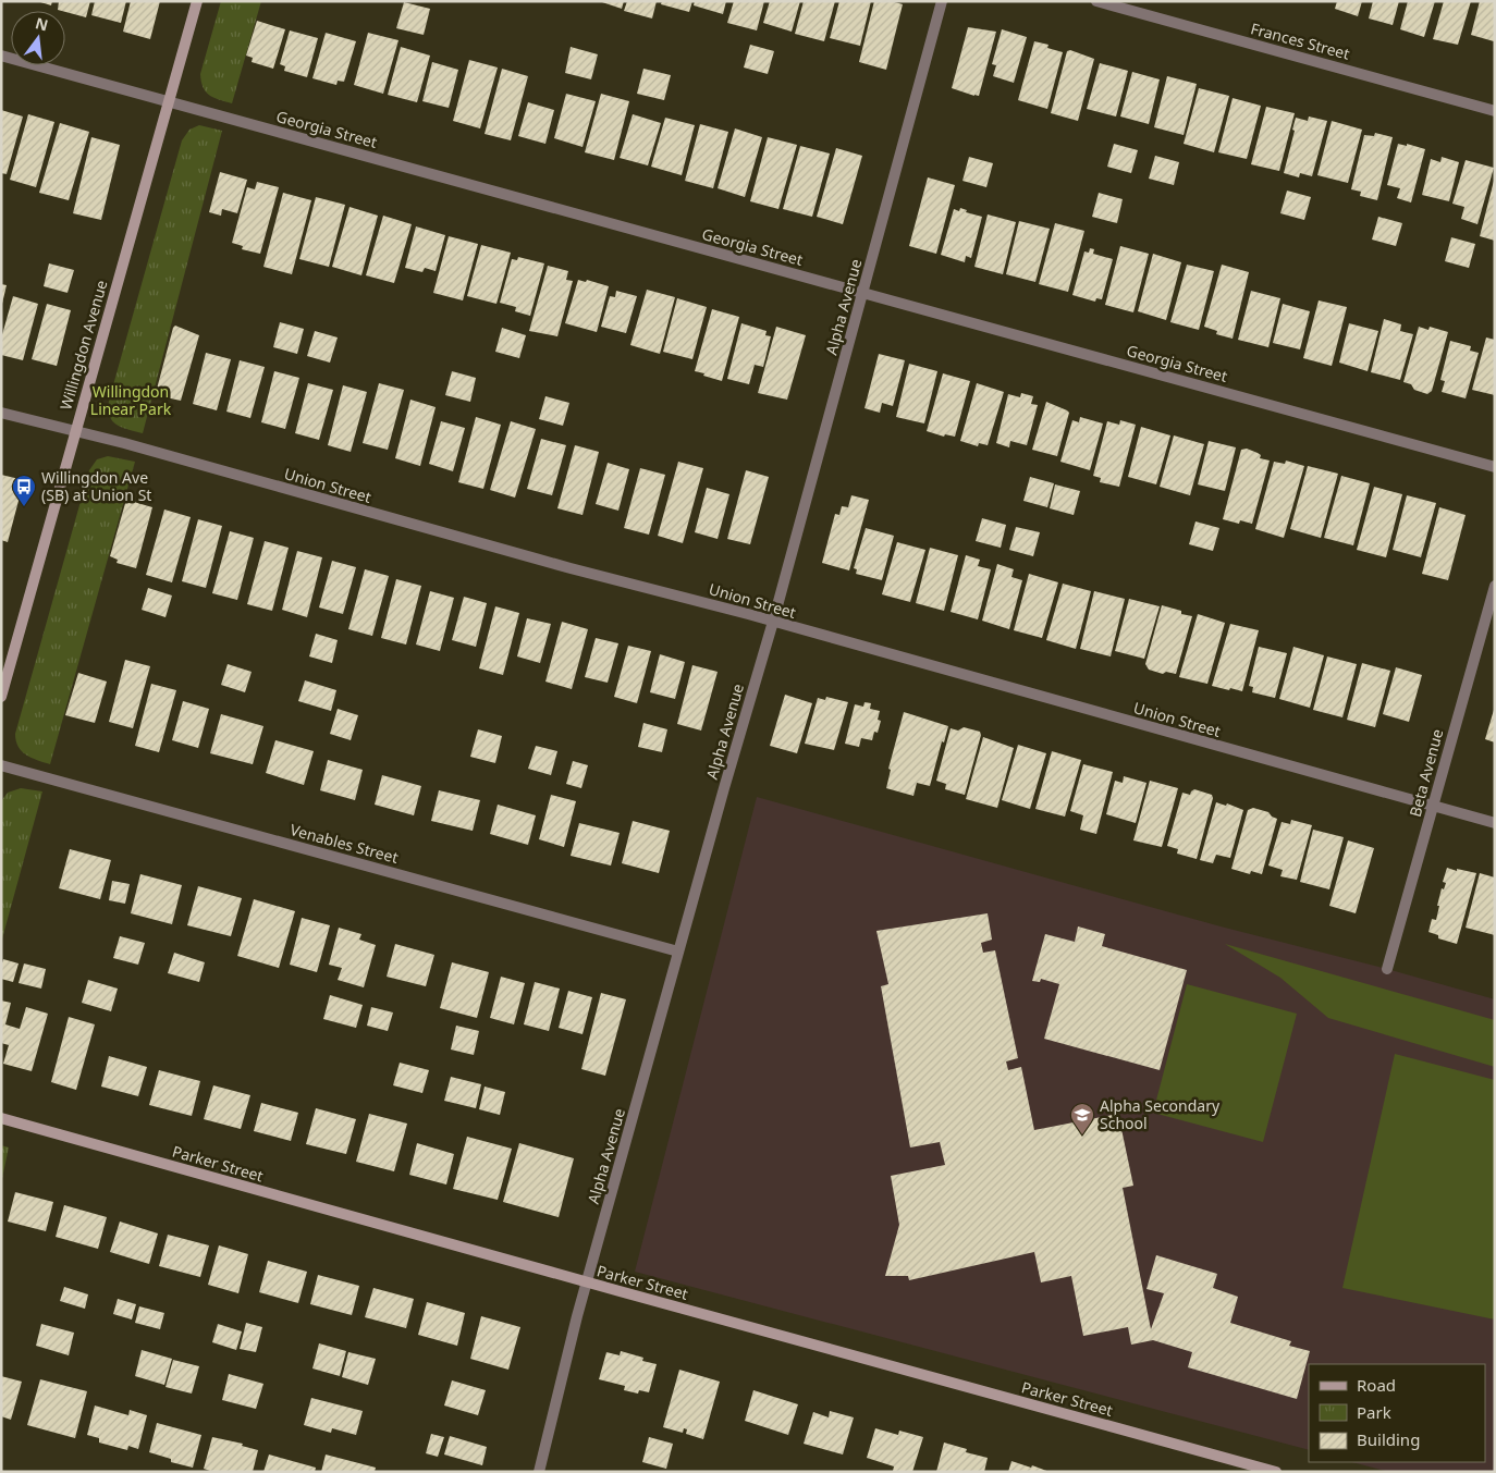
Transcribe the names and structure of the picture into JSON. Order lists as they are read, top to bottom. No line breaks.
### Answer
{"streets":{"street":["Frances Street","Georgia Street","Alpha Avenue","Willingdon Avenue","Union Street","Beta Avenue","Venables Street","Parker Street"]},"crossings":[["Georgia Street","Alpha Avenue"],["Georgia Street","Willingdon Avenue"],["Alpha Avenue","Union Street"],["Alpha Avenue","Venables Street"],["Alpha Avenue","Parker Street"],["Willingdon Avenue","Union Street"],["Union Street","Beta Avenue"]],"parks":["Willingdon Linear Park"],"places":{"bus stop":["Willingdon Ave (SB) at Union St"],"school or university":["Alpha Secondary School"]},"legend":["Road","Park","Building"],"north":"top"}
